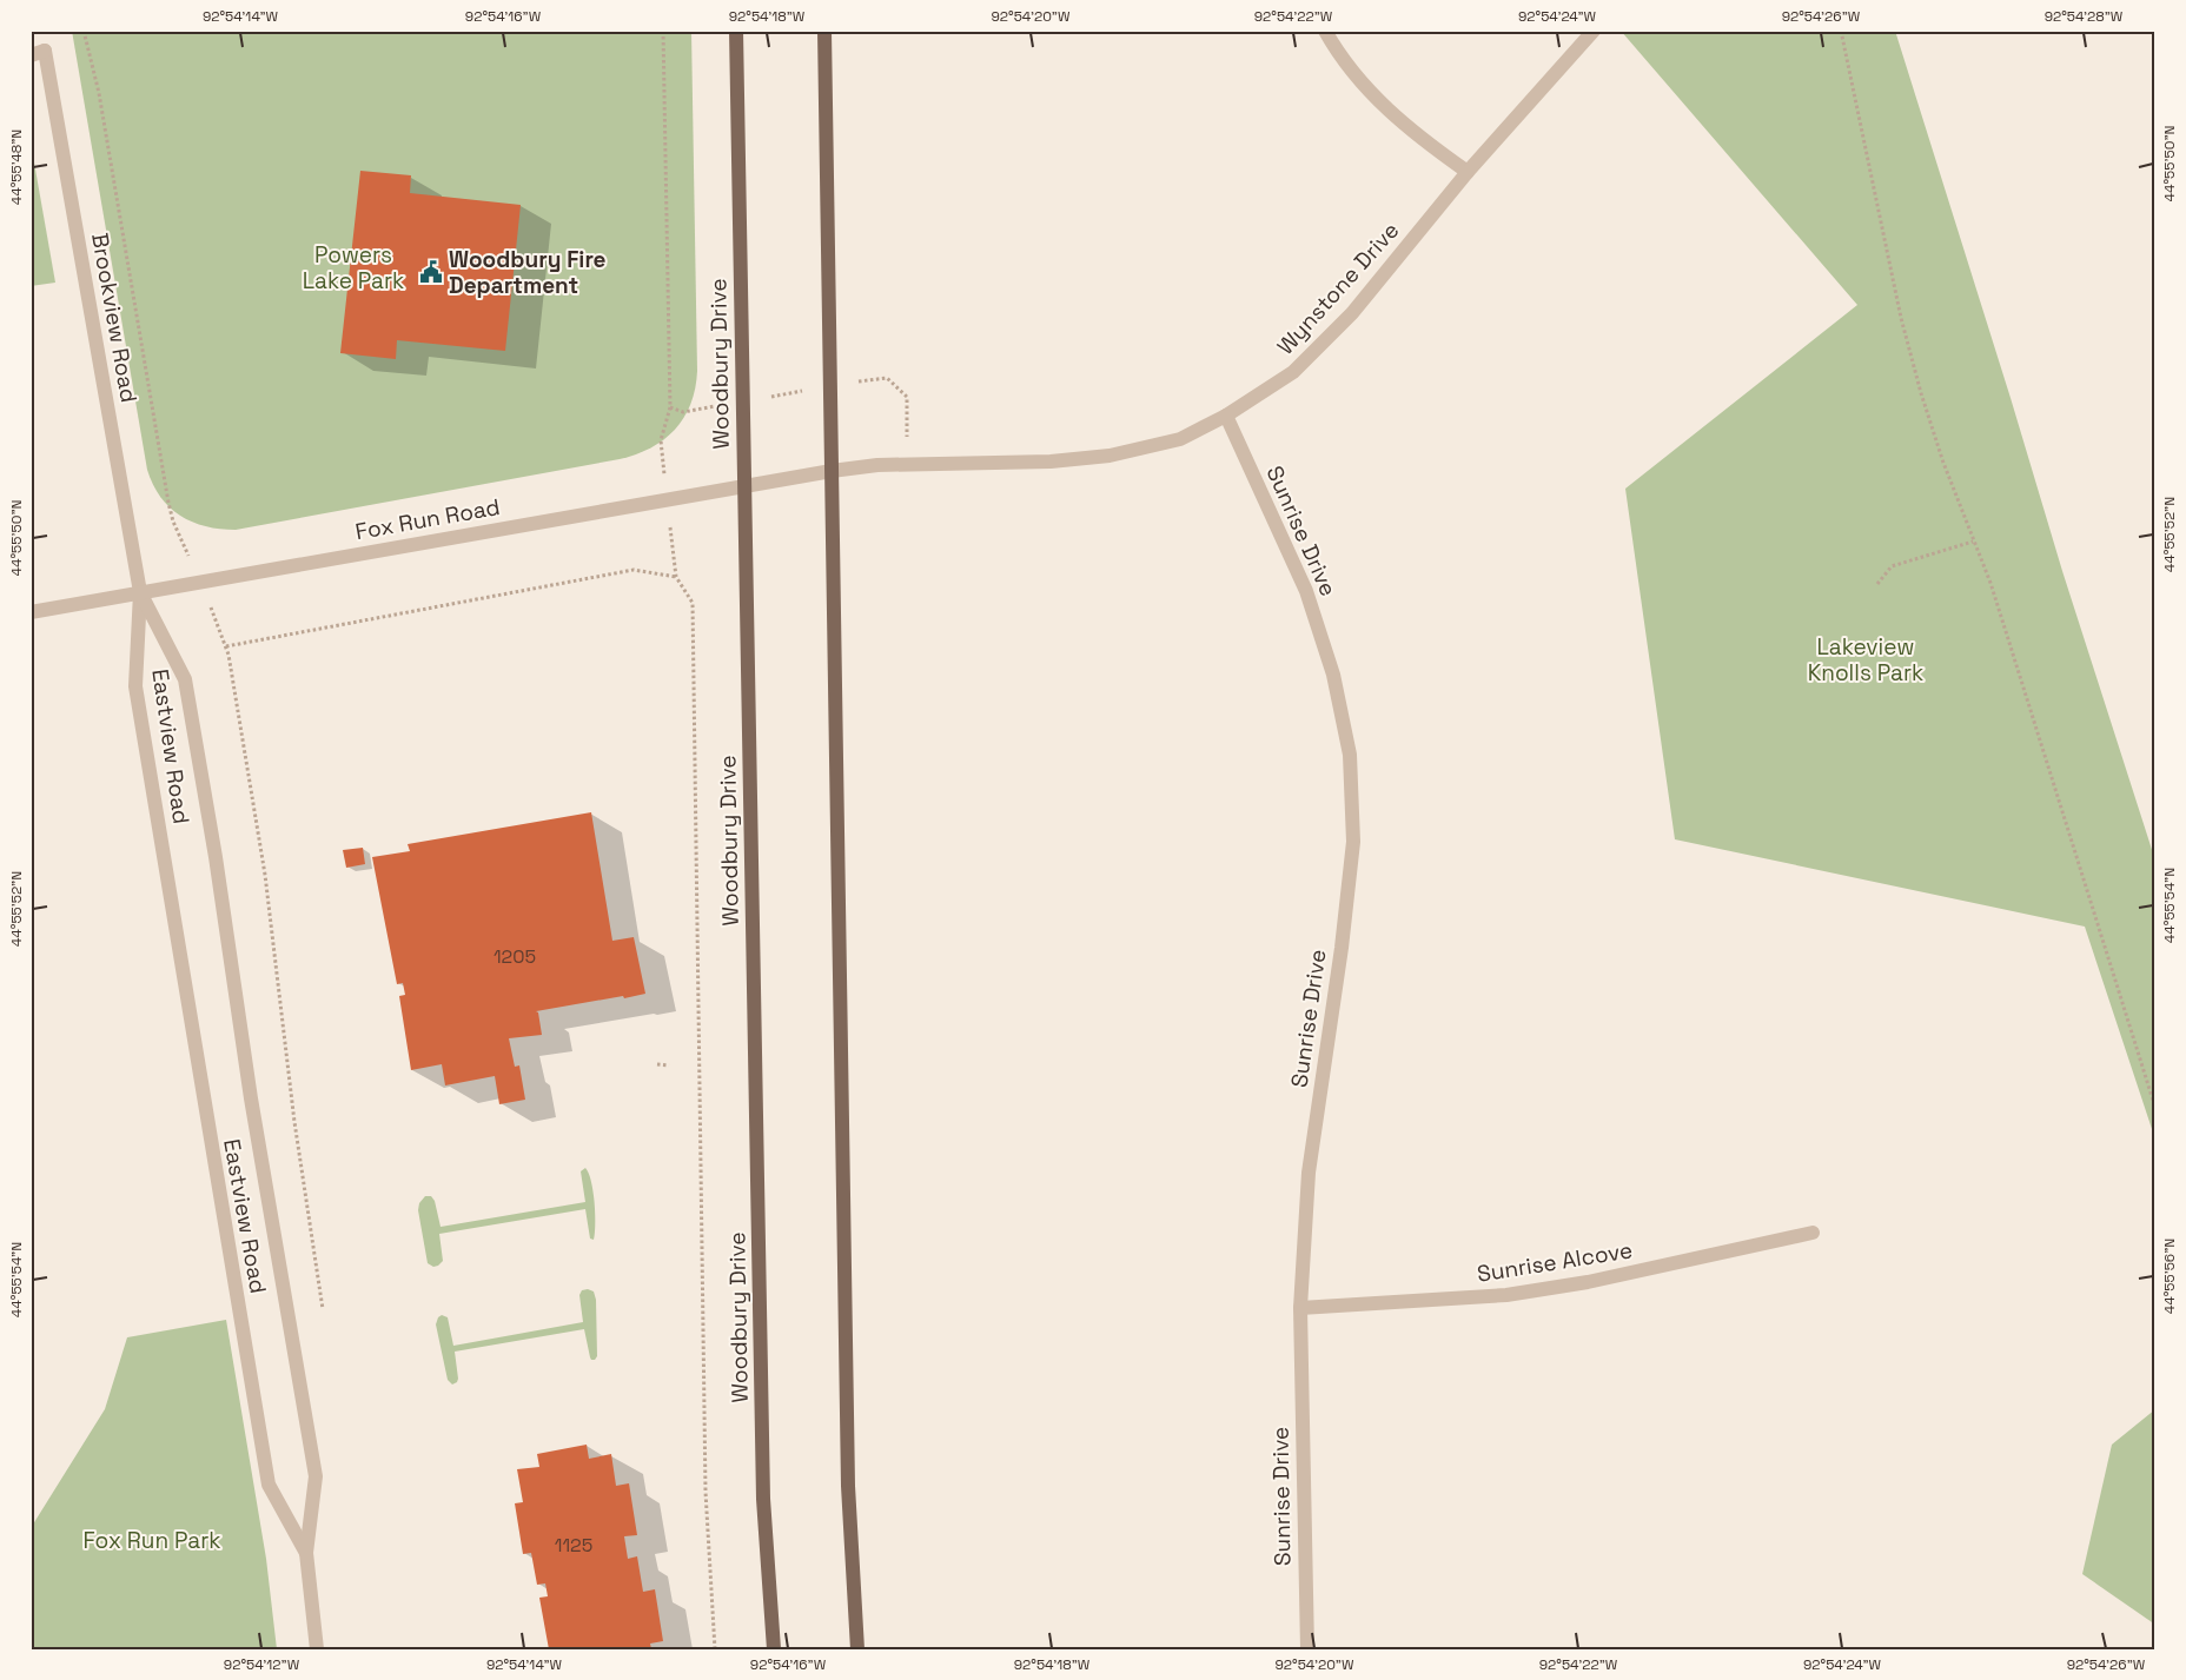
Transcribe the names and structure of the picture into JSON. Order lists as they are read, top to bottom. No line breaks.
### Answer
{"streets":{"main road":["Woodbury Drive"],"street":["Wynstone Drive","Brookview Road","Fox Run Road","Sunrise Drive","Eastview Road","Sunrise Alcove"]},"crossings":[["Wynstone Drive","Fox Run Road"],["Wynstone Drive","Sunrise Drive"],["Brookview Road","Fox Run Road"],["Brookview Road","Eastview Road"],["Woodbury Drive","Fox Run Road"],["Fox Run Road","Eastview Road"],["Sunrise Drive","Sunrise Alcove"]],"parks":["Powers Lake Park","Lakeview Knolls Park","Fox Run Park"],"places":{"public building":["Woodbury Fire Department"]},"house_numbers":["1205","1125"],"coordinates":["92°54'14\"W","92°54'16\"W","92°54'18\"W","92°54'20\"W","92°54'22\"W","92°54'24\"W","92°54'26\"W","92°54'28\"W","44°55'50\"N","44°55'48\"N","44°55'52\"N","44°55'54\"N","44°55'56\"N","92°54'12\"W"]}
